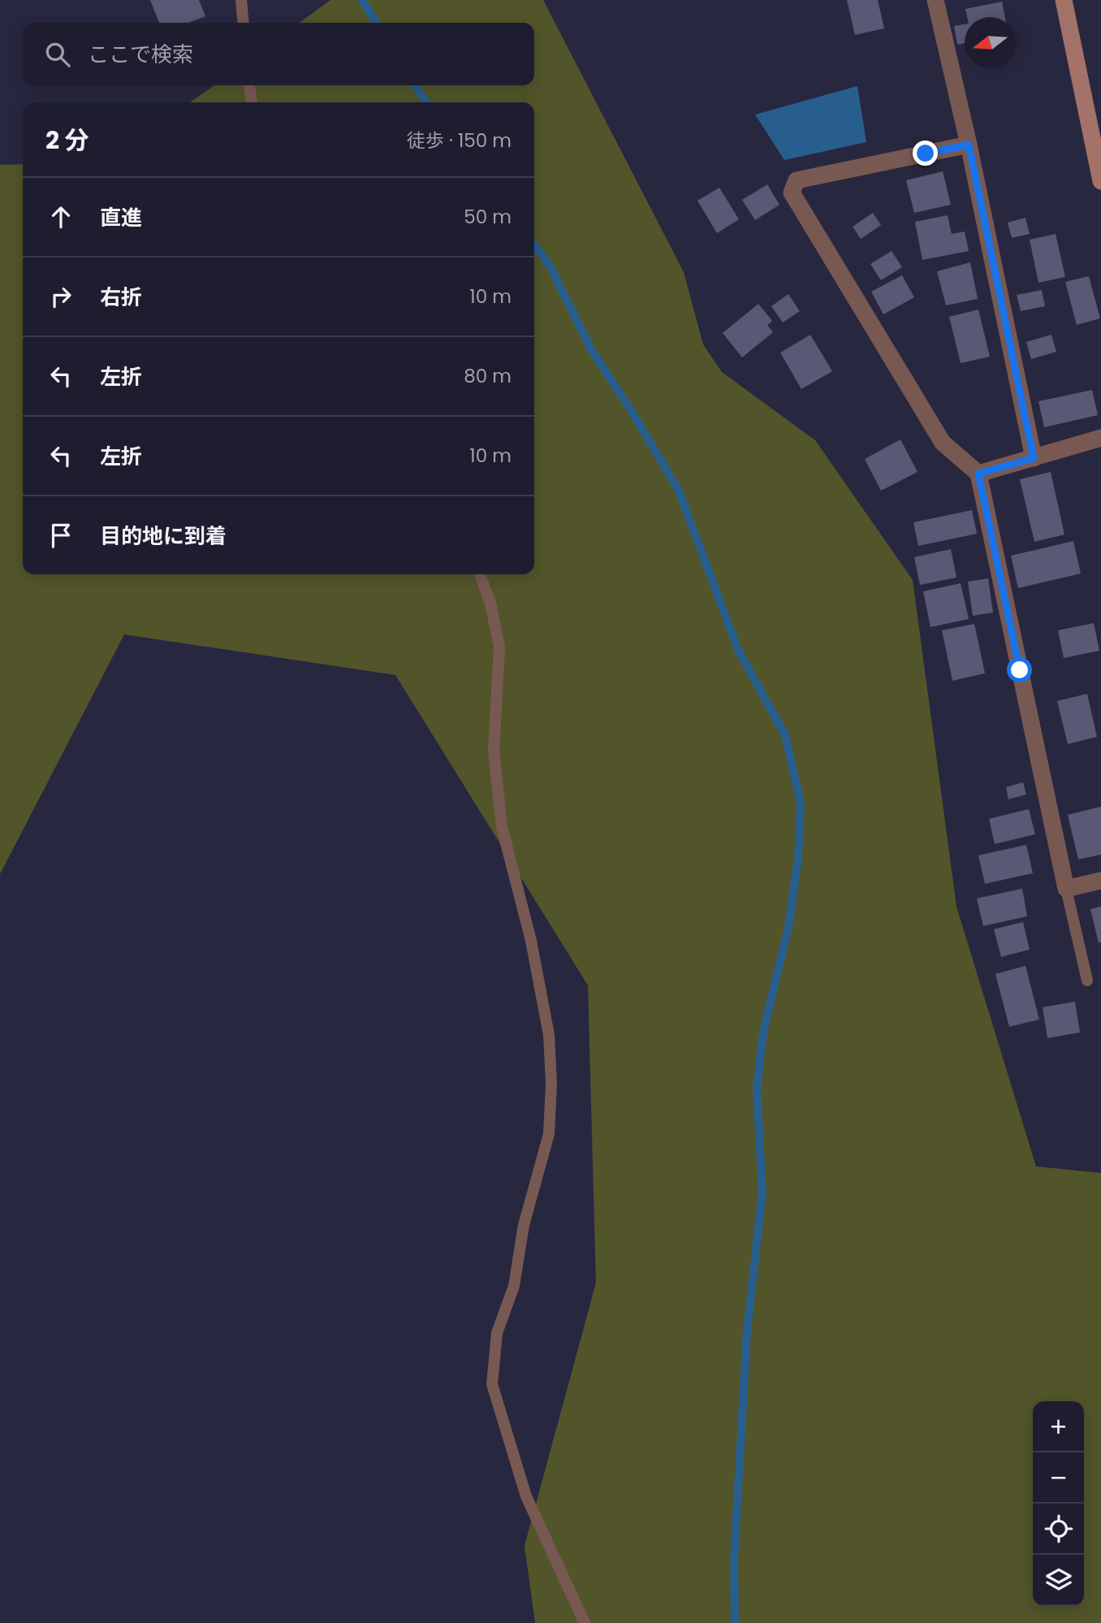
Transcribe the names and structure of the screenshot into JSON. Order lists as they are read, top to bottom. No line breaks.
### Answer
{"north":"left","page":{"search":"ここで検索","heading":["2 分","徒歩 · 150 m"],"list":[["直進","50 m"],["右折","10 m"],["左折","80 m"],["左折","10 m"],"目的地に到着"],"map_buttons":["+","−"]}}
